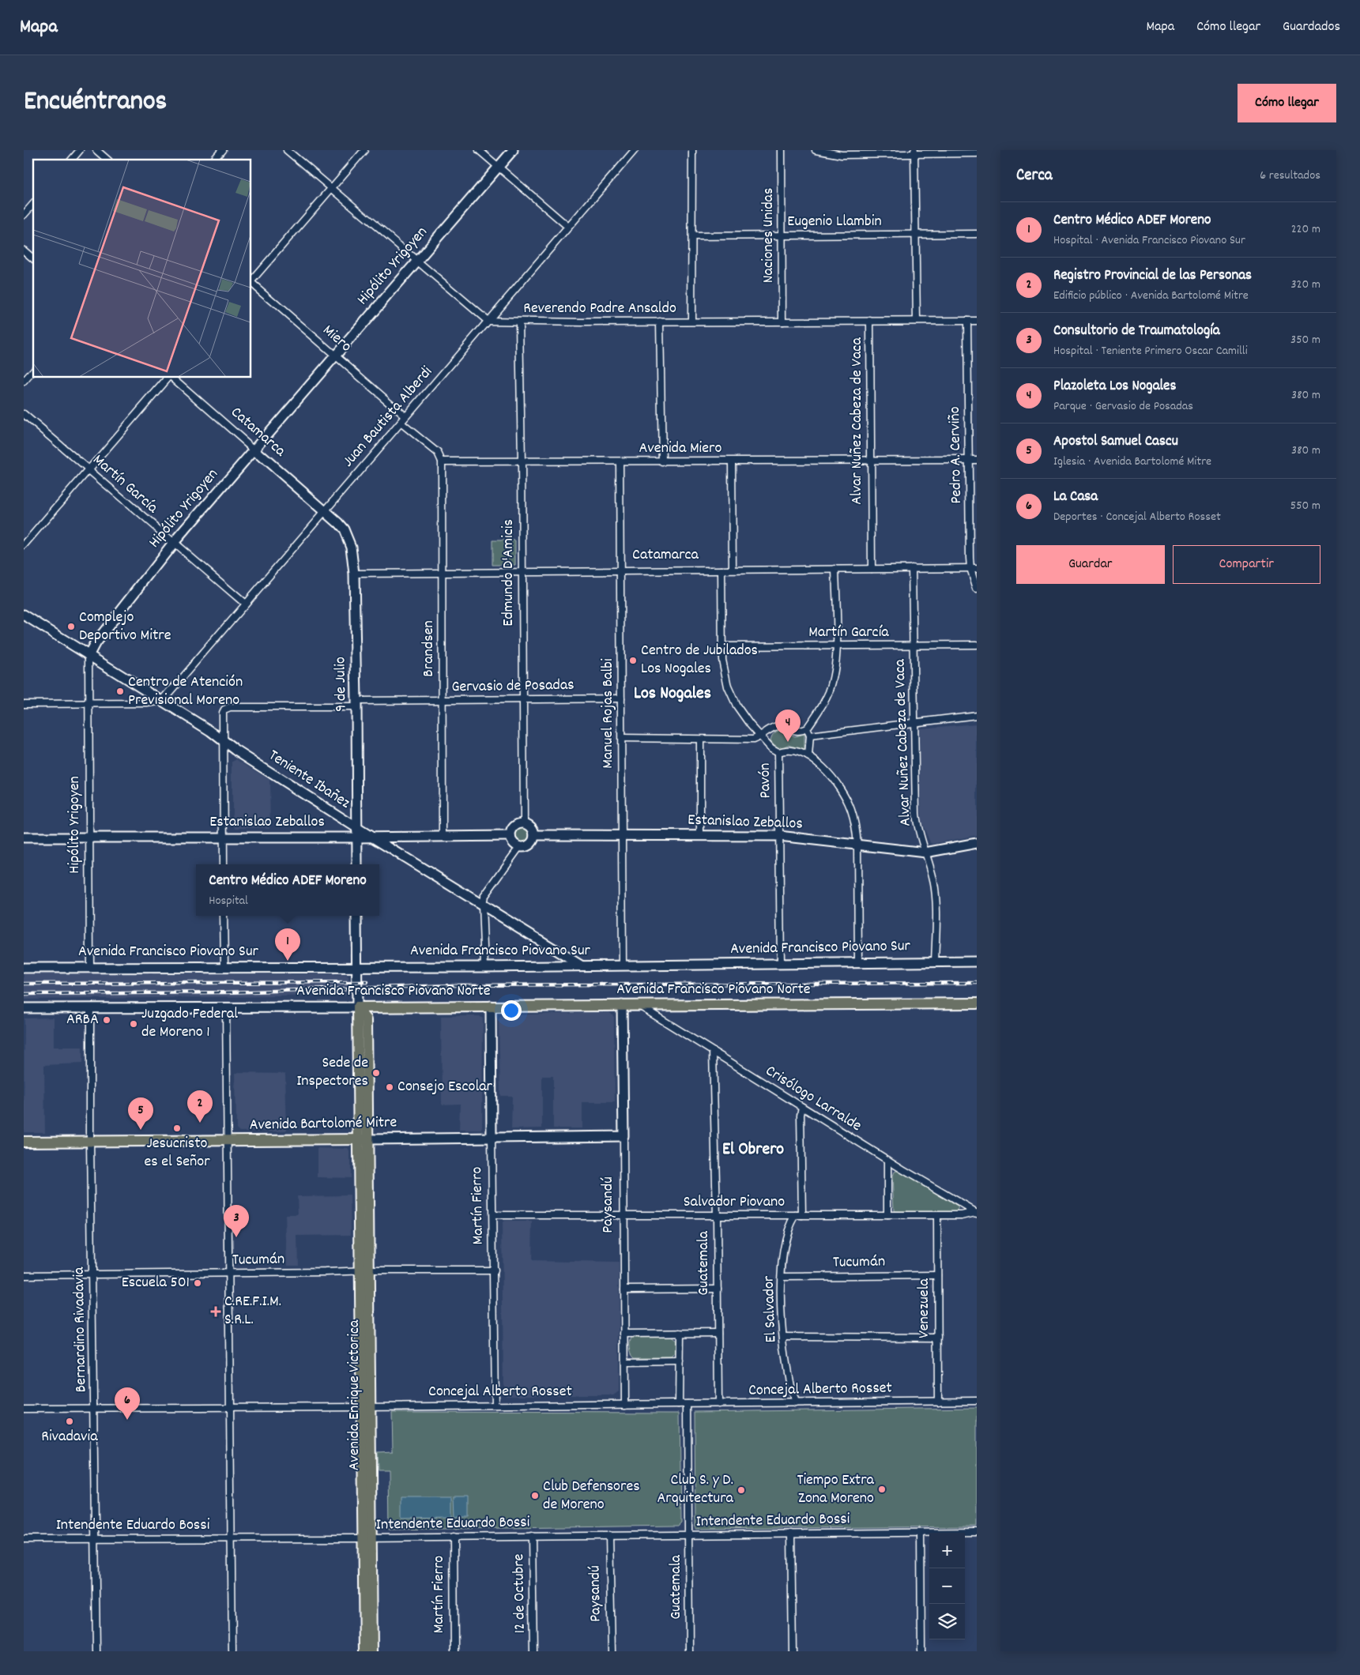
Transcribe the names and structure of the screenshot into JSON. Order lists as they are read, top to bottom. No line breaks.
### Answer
{"streets":{"main road":["Avenida Francisco Piovano Norte","Avenida Bartolomé Mitre","Avenida Enrique Victorica"],"street":["Eugenio Llambin","Naciones Unidas","Hipólito Yrigoyen","Reverendo Padre Ansaldo","Miero","Juan Bautista Alberdi","Alvar Nuñez Cabeza de Vaca","Catamarca","Avenida Miero","Pedro A. Cerviño","Martín García","Edmundo D'Amicis","Brandsen","9 de Julio","Gervasio de Posadas","Manuel Rojas Balbi","Teniente Ibañez","Pavón","Estanislao Zeballos","Avenida Francisco Piovano Sur","Crisólogo Larralde","Salvador Piovano","Paysandú","Martín Fierro","Tucumán","Guatemala","Venezuela","El Salvador","Bernardino Rivadavia","Concejal Alberto Rosset","Intendente Eduardo Bossi","12 de Octubre"]},"crossings":[["Eugenio Llambin","Naciones Unidas"],["Naciones Unidas","Reverendo Padre Ansaldo"],["Hipólito Yrigoyen","Miero"],["Hipólito Yrigoyen","Catamarca"],["Hipólito Yrigoyen","Martín García"],["Hipólito Yrigoyen","Teniente Ibañez"],["Hipólito Yrigoyen","Estanislao Zeballos"],["Hipólito Yrigoyen","Avenida Francisco Piovano Sur"],["Reverendo Padre Ansaldo","Juan Bautista Alberdi"],["Reverendo Padre Ansaldo","Alvar Nuñez Cabeza de Vaca"],["Reverendo Padre Ansaldo","Pedro A. Cerviño"],["Reverendo Padre Ansaldo","Edmundo D'Amicis"],["Miero","Juan Bautista Alberdi"],["Juan Bautista Alberdi","Catamarca"],["Juan Bautista Alberdi","Martín García"],["Juan Bautista Alberdi","9 de Julio"],["Juan Bautista Alberdi","Teniente Ibañez"],["Alvar Nuñez Cabeza de Vaca","Catamarca"],["Alvar Nuñez Cabeza de Vaca","Avenida Miero"],["Alvar Nuñez Cabeza de Vaca","Martín García"],["Alvar Nuñez Cabeza de Vaca","Estanislao Zeballos"],["Alvar Nuñez Cabeza de Vaca","Avenida Francisco Piovano Sur"],["Catamarca","Pedro A. Cerviño"],["Catamarca","Edmundo D'Amicis"],["Catamarca","Brandsen"],["Catamarca","9 de Julio"],["Catamarca","Manuel Rojas Balbi"],["Catamarca","Pavón"],["Avenida Miero","Pedro A. Cerviño"],["Avenida Miero","Edmundo D'Amicis"],["Avenida Miero","Brandsen"],["Avenida Miero","Manuel Rojas Balbi"],["Martín García","Pavón"],["Edmundo D'Amicis","Gervasio de Posadas"],["Edmundo D'Amicis","Estanislao Zeballos"],["Brandsen","Gervasio de Posadas"],["Brandsen","Estanislao Zeballos"],["9 de Julio","Gervasio de Posadas"],["9 de Julio","Teniente Ibañez"],["9 de Julio","Estanislao Zeballos"],["Gervasio de Posadas","Manuel Rojas Balbi"],["Gervasio de Posadas","Teniente Ibañez"],["Manuel Rojas Balbi","Estanislao Zeballos"],["Manuel Rojas Balbi","Avenida Francisco Piovano Sur"],["Teniente Ibañez","Estanislao Zeballos"],["Teniente Ibañez","Avenida Francisco Piovano Sur"],["Pavón","Estanislao Zeballos"],["Pavón","Avenida Francisco Piovano Sur"],["Avenida Francisco Piovano Norte","Crisólogo Larralde"],["Avenida Francisco Piovano Norte","Paysandú"],["Avenida Francisco Piovano Norte","Martín Fierro"],["Avenida Francisco Piovano Norte","Bernardino Rivadavia"],["Avenida Francisco Piovano Norte","Avenida Enrique Victorica"],["Crisólogo Larralde","Salvador Piovano"],["Crisólogo Larralde","Guatemala"],["Crisólogo Larralde","El Salvador"],["Avenida Bartolomé Mitre","Paysandú"],["Avenida Bartolomé Mitre","Martín Fierro"],["Avenida Bartolomé Mitre","Bernardino Rivadavia"],["Avenida Bartolomé Mitre","Avenida Enrique Victorica"],["Salvador Piovano","Paysandú"],["Salvador Piovano","Martín Fierro"],["Salvador Piovano","Guatemala"],["Salvador Piovano","Venezuela"],["Salvador Piovano","El Salvador"],["Paysandú","Concejal Alberto Rosset"],["Paysandú","Intendente Eduardo Bossi"],["Martín Fierro","Tucumán"],["Martín Fierro","Concejal Alberto Rosset"],["Martín Fierro","Intendente Eduardo Bossi"],["Tucumán","Venezuela"],["Tucumán","El Salvador"],["Tucumán","Bernardino Rivadavia"],["Tucumán","Avenida Enrique Victorica"],["Guatemala","Concejal Alberto Rosset"],["Guatemala","Intendente Eduardo Bossi"],["Venezuela","Concejal Alberto Rosset"],["El Salvador","Concejal Alberto Rosset"],["Bernardino Rivadavia","Concejal Alberto Rosset"],["Bernardino Rivadavia","Intendente Eduardo Bossi"],["Concejal Alberto Rosset","Avenida Enrique Victorica"],["Avenida Enrique Victorica","Intendente Eduardo Bossi"],["Intendente Eduardo Bossi","12 de Octubre"]],"districts":["Los Nogales","El Obrero"],"places":{"other":["Complejo Deportivo Mitre","Centro de Jubilados Los Nogales","Centro de Atención Previsional Moreno","ARBA","Juzgado Federal de Moreno 1","Sede de Inspectores","Consejo Escolar","Jesucristo es el Señor","Escuela 501","Rivadavia","Tiempo Extra Zona Moreno","Club S. y D. Arquitectura","Club Defensores de Moreno"],"health":["C.RE.F.I.M. S.R.L."]},"page":{"header":"Mapa","nav":["Mapa","Cómo llegar","Guardados"],"title":"Encuéntranos","buttons":["Cómo llegar",["Guardar","Compartir"]],"heading":["Cerca","6 resultados"],"list":[{"mark":"1","name":"Centro Médico ADEF Moreno","note":"Hospital · Avenida Francisco Piovano Sur","value":"220 m"},{"mark":"2","name":"Registro Provincial de las Personas","note":"Edificio público · Avenida Bartolomé Mitre","value":"320 m"},{"mark":"3","name":"Consultorio de Traumatología","note":"Hospital · Teniente Primero Oscar Camilli","value":"350 m"},{"mark":"4","name":"Plazoleta Los Nogales","note":"Parque · Gervasio de Posadas","value":"380 m"},{"mark":"5","name":"Apostol Samuel Cascu","note":"Iglesia · Avenida Bartolomé Mitre","value":"380 m"},{"mark":"6","name":"La Casa","note":"Deportes · Concejal Alberto Rosset","value":"550 m"}],"pins":["4","1","2","5","3","6"],"popup":["Centro Médico ADEF Moreno","Hospital"],"map_buttons":["+","−"]}}
